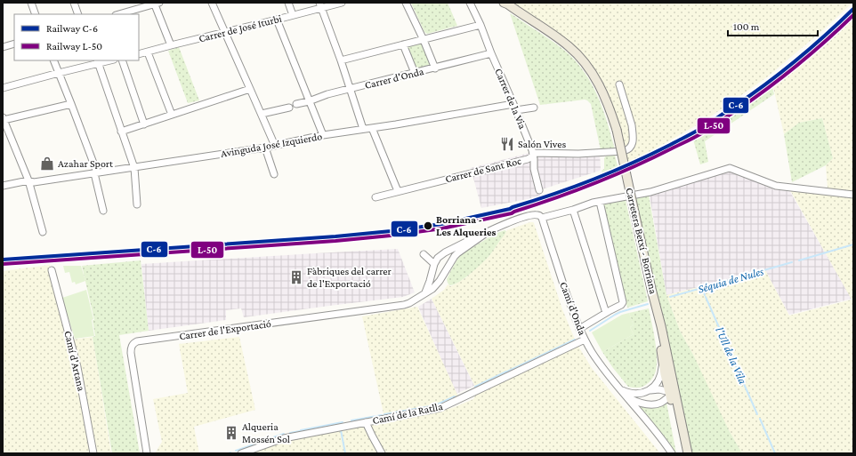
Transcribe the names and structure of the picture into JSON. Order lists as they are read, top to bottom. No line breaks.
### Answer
{"streets":{"main road":["Carretera Betxí - Borriana"],"street":["Carrer de José Iturbi","Carrer d'Onda","Carrer de la Via","Avinguda José Izquierdo","Carrer de Sant Roc","Camí d'Onda","Carrer de l'Exportació","Camí d'Artana","Camí de la Ratlla"]},"crossings":[["Carrer d'Onda","Carrer de la Via"],["Carrer de la Via","Avinguda José Izquierdo"],["Carrer de la Via","Carrer de Sant Roc"],["Camí d'Onda","Camí de la Ratlla"]],"water":["Séquia de Nules","l'Ull de la Vila"],"places":{"restaurant":["Salón Vives"],"shop":["Azahar Sport"],"other":["Borriana - Les Alqueries"],"building":["Fàbriques del carrer de l'Exportació","Alqueria Mossén Sol"]},"lines":["rail line C-6","rail line L-50"],"legend":["Railway C-6","Railway L-50"],"scale_bar":"100 m"}
